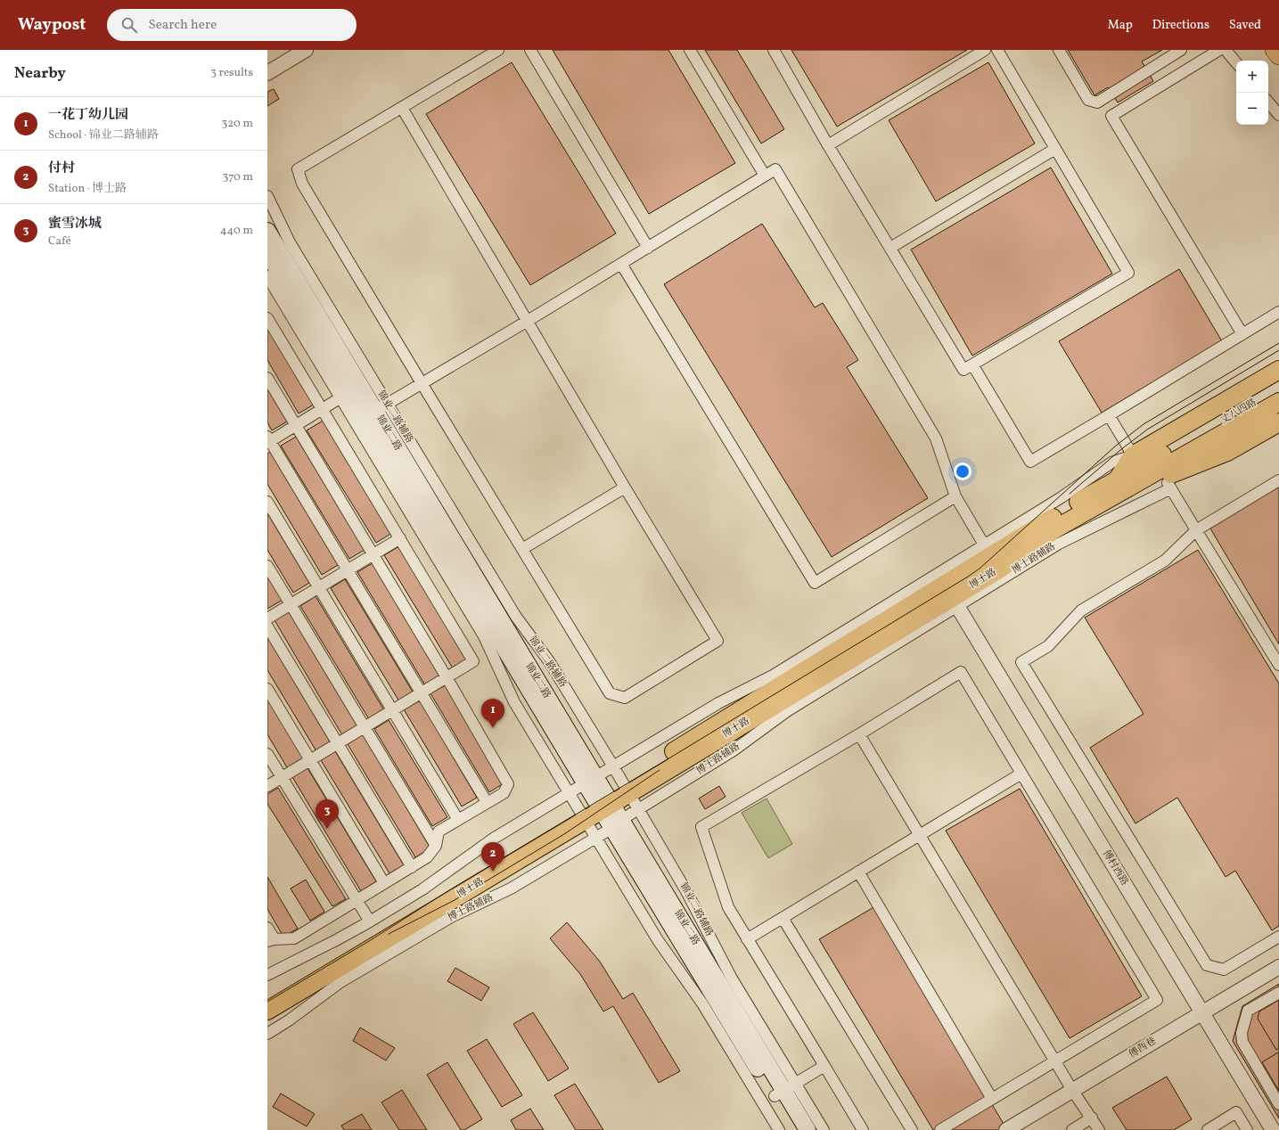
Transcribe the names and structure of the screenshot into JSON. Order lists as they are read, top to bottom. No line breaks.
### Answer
{"streets":{"main road":["丈八四路","锦业二路","博士路"],"street":["锦业二路辅路","博士路辅路","傅村西路","傅西巷"]},"crossings":[["丈八四路","博士路"],["锦业二路辅路","锦业二路"],["锦业二路辅路","博士路辅路"],["锦业二路辅路","博士路"],["锦业二路","博士路辅路"],["锦业二路","博士路"],["博士路辅路","傅村西路"],["傅村西路","傅西巷"]],"page":{"header":"Waypost","search":"Search here","nav":["Map","Directions","Saved"],"heading":["Nearby","3 results"],"map_buttons":["+","−"],"list":[{"mark":"1","name":"一花丁幼儿园","note":"School · 锦业二路辅路","value":"320 m"},{"mark":"2","name":"付村","note":"Station · 博士路","value":"370 m"},{"mark":"3","name":"蜜雪冰城","note":"Café","value":"440 m"}],"pins":["1","3","2"]}}
